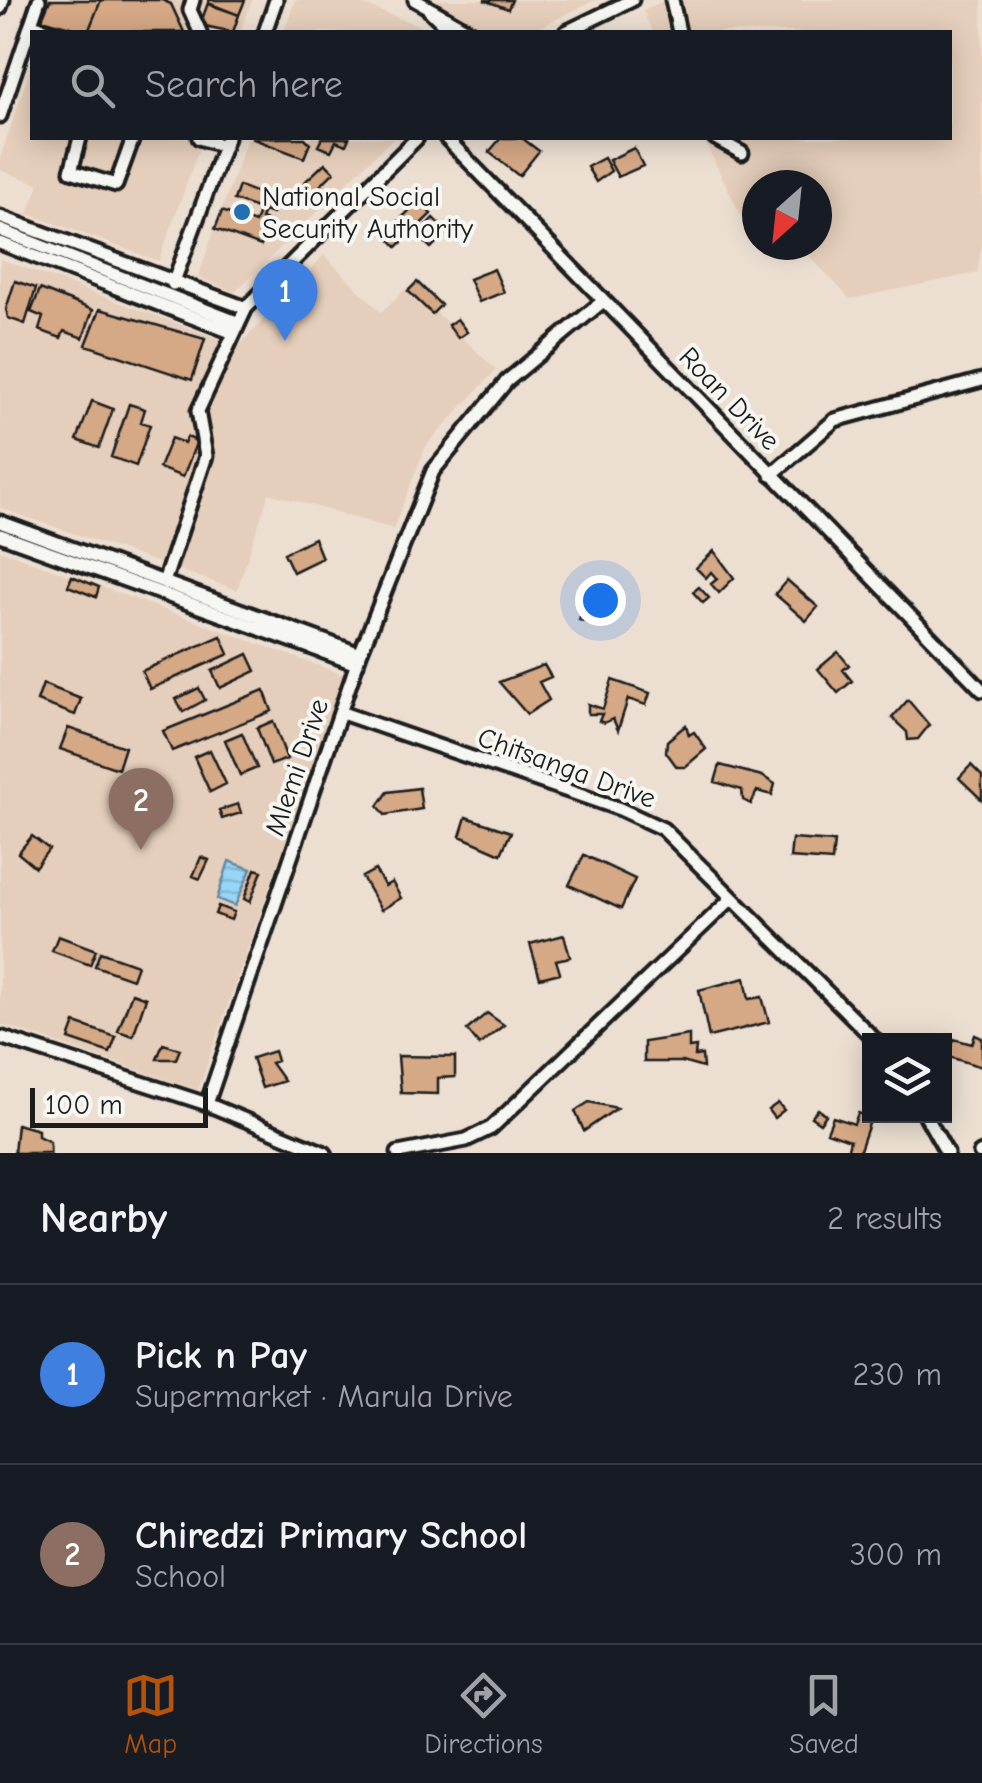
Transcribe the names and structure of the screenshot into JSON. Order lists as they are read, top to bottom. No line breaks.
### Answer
{"streets":{"street":["Roan Drive","Mlemi Drive","Chitsanga Drive"]},"crossings":[["Roan Drive","Mlemi Drive"],["Mlemi Drive","Chitsanga Drive"]],"places":["National Social Security Authority"],"scale_bar":"100 m","north":"bottom left","page":{"search":"Search here","pins":["1","2"],"scale":"100 m","heading":["Nearby","2 results"],"list":[{"mark":"1","name":"Pick n Pay","note":"Supermarket · Marula Drive","value":"230 m"},{"mark":"2","name":"Chiredzi Primary School","note":"School","value":"300 m"}],"nav":["Map","Directions","Saved"]}}
